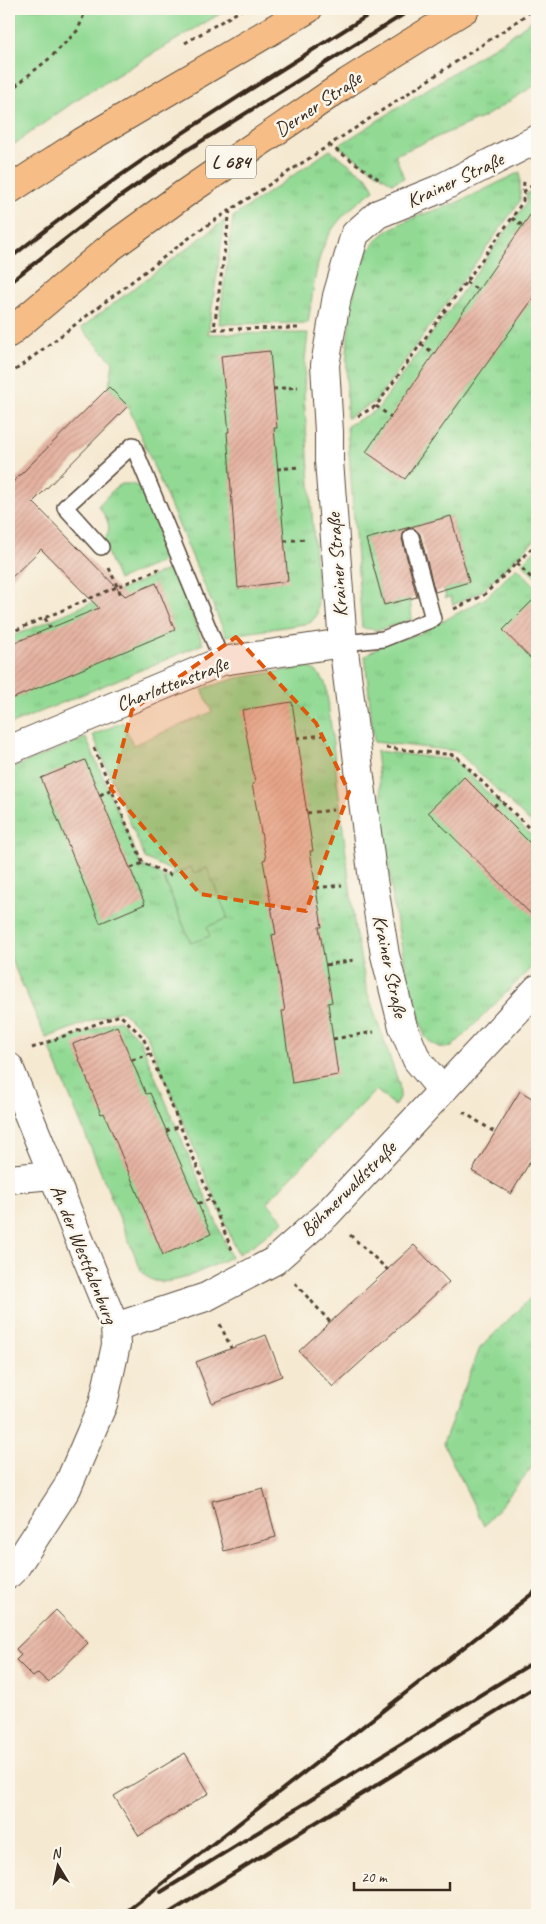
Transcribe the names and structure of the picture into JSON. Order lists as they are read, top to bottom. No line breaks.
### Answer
{"streets":{"main road":["Derner Straße","L 684"],"street":["Krainer Straße","Charlottenstraße","Böhmerwaldstraße","An der Westfalenburg"]},"crossings":[["Krainer Straße","Charlottenstraße"],["Krainer Straße","Böhmerwaldstraße"],["Böhmerwaldstraße","An der Westfalenburg"]],"scale_bar":"20 m","north":"top"}
